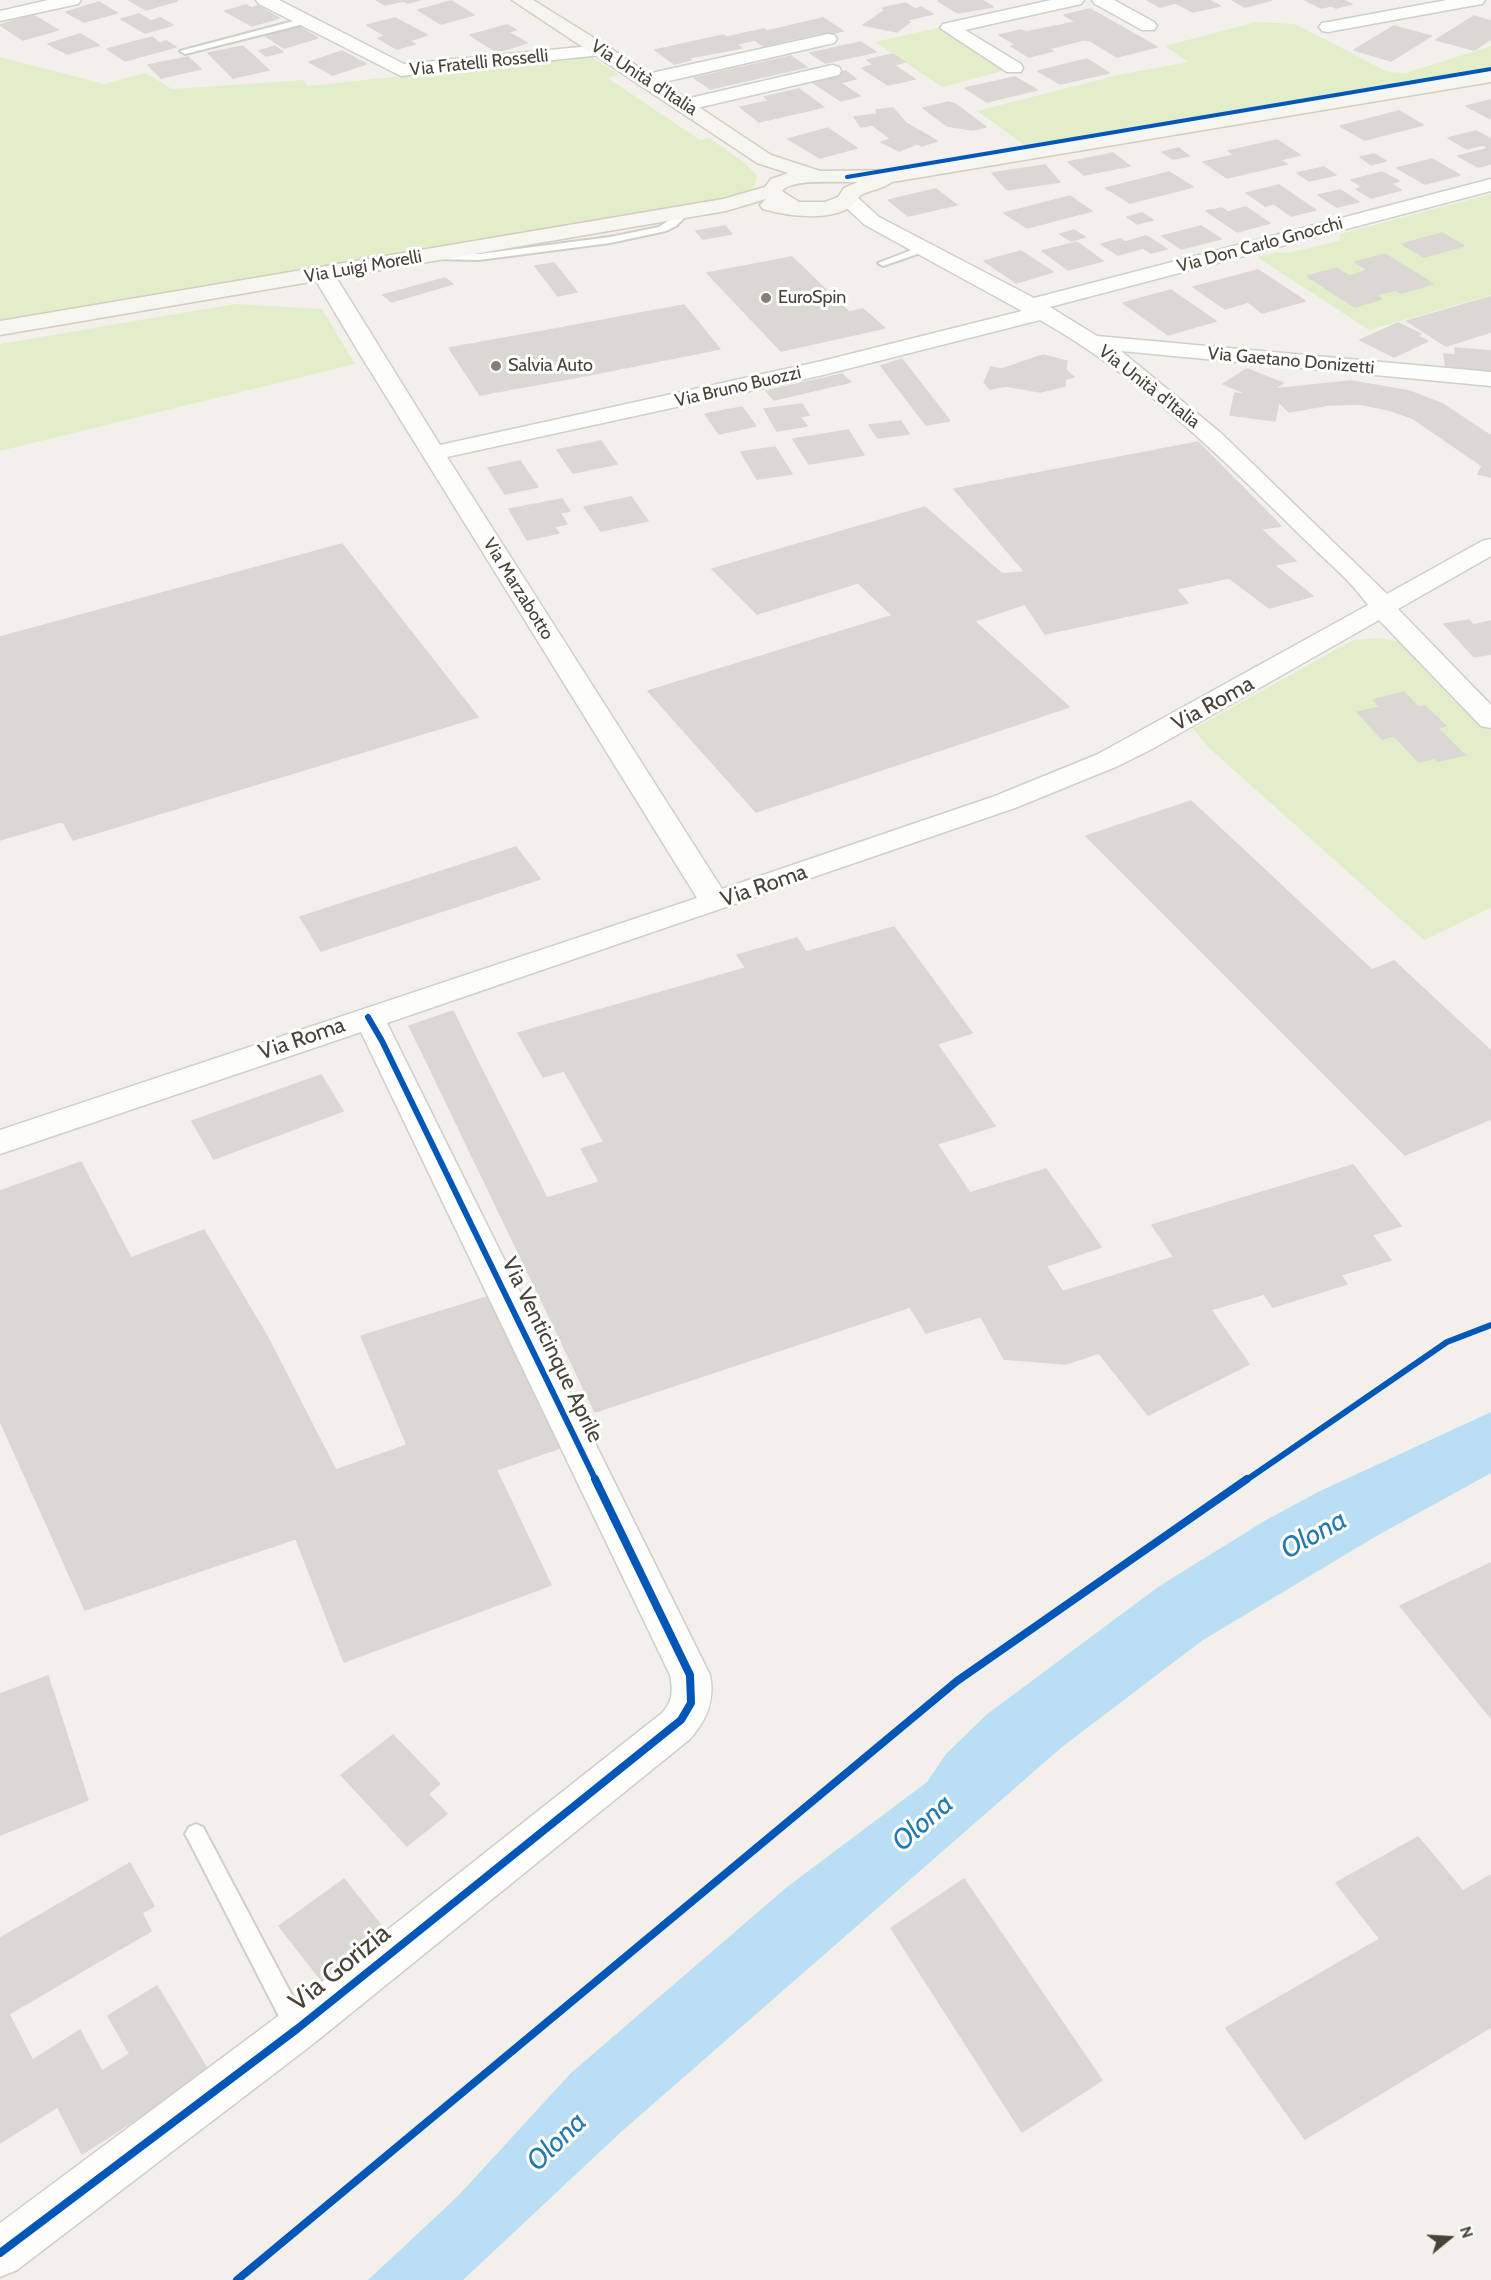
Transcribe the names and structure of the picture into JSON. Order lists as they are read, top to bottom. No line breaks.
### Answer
{"streets":{"street":["Via Fratelli Rosselli","Via Unità d'Italia","Via Don Carlo Gnocchi","Via Luigi Morelli","Via Gaetano Donizetti","Via Bruno Buozzi","Via Marzabotto","Via Roma","Via Venticinque Aprile","Via Gorizia"]},"crossings":[["Via Fratelli Rosselli","Via Unità d'Italia"],["Via Unità d'Italia","Via Don Carlo Gnocchi"],["Via Unità d'Italia","Via Luigi Morelli"],["Via Unità d'Italia","Via Gaetano Donizetti"],["Via Unità d'Italia","Via Bruno Buozzi"],["Via Unità d'Italia","Via Roma"],["Via Don Carlo Gnocchi","Via Bruno Buozzi"],["Via Luigi Morelli","Via Marzabotto"],["Via Bruno Buozzi","Via Marzabotto"],["Via Marzabotto","Via Roma"],["Via Roma","Via Venticinque Aprile"],["Via Venticinque Aprile","Via Gorizia"]],"water":["Olona"],"places":["EuroSpin","Salvia Auto"],"north":"right"}
